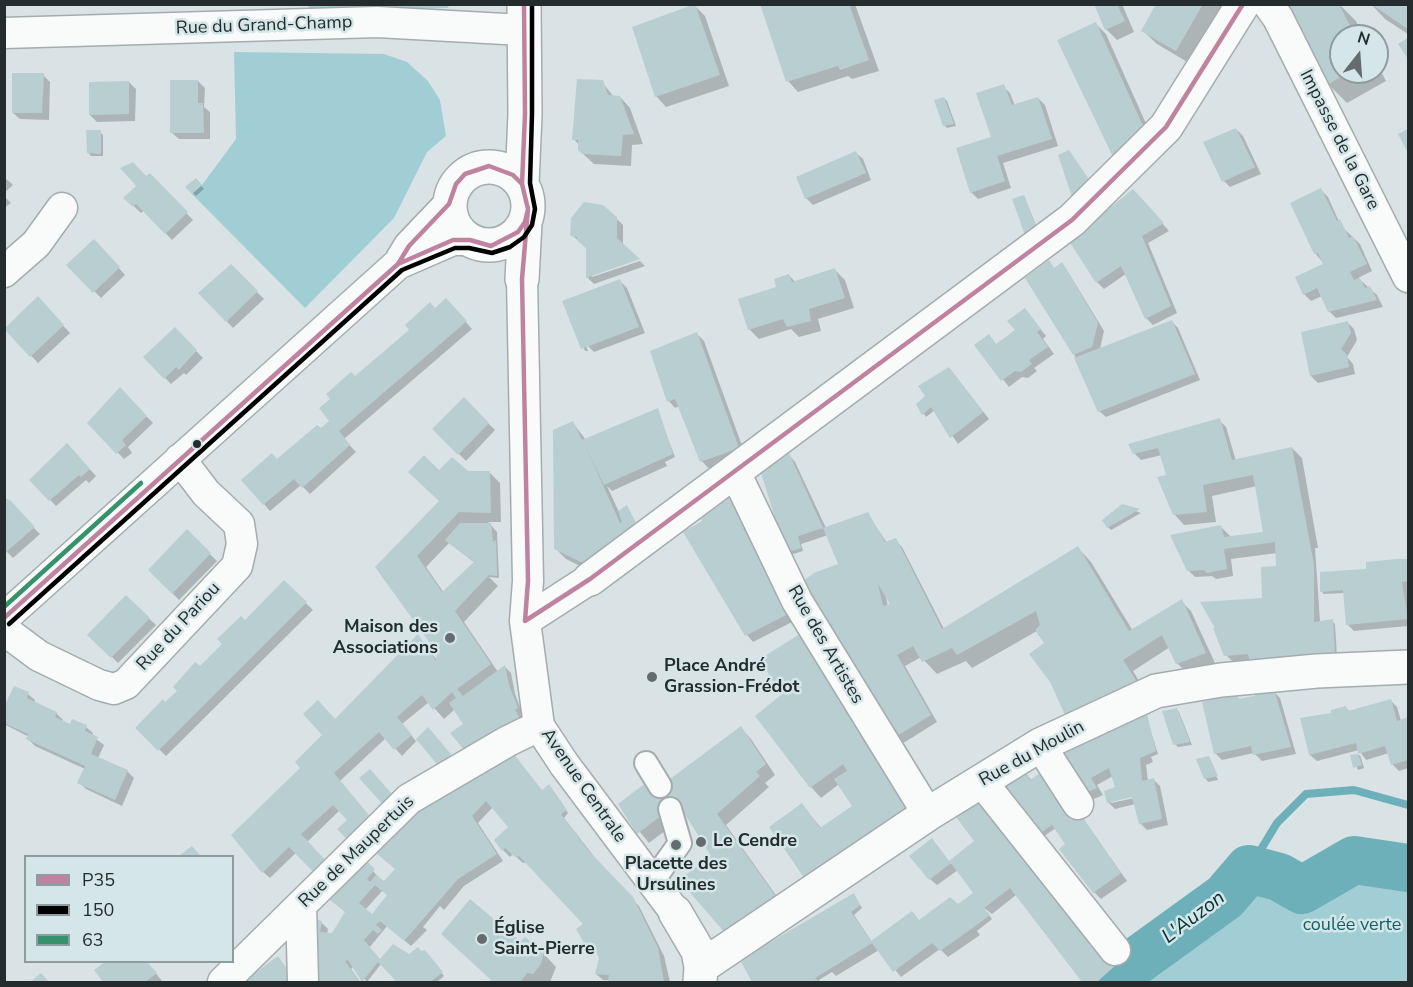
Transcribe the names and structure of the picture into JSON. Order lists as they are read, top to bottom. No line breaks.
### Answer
{"streets":{"main road":["Rue du Moulin","Avenue Centrale"],"street":["Rue du Grand-Champ","Impasse de la Gare","Rue du Pariou","Rue des Artistes","Rue de Maupertuis"]},"crossings":[["Rue des Artistes","Rue du Moulin"],["Rue du Moulin","Avenue Centrale"],["Avenue Centrale","Rue de Maupertuis"]],"water":["L'Auzon"],"parks":["coulée verte"],"places":["Maison des Associations","Place André Grassion-Frédot","Le Cendre","Placette des Ursulines","Église Saint-Pierre"],"lines":["transit line P35","transit line 150","transit line 63"],"legend":["P35","150","63"],"north":"top"}
